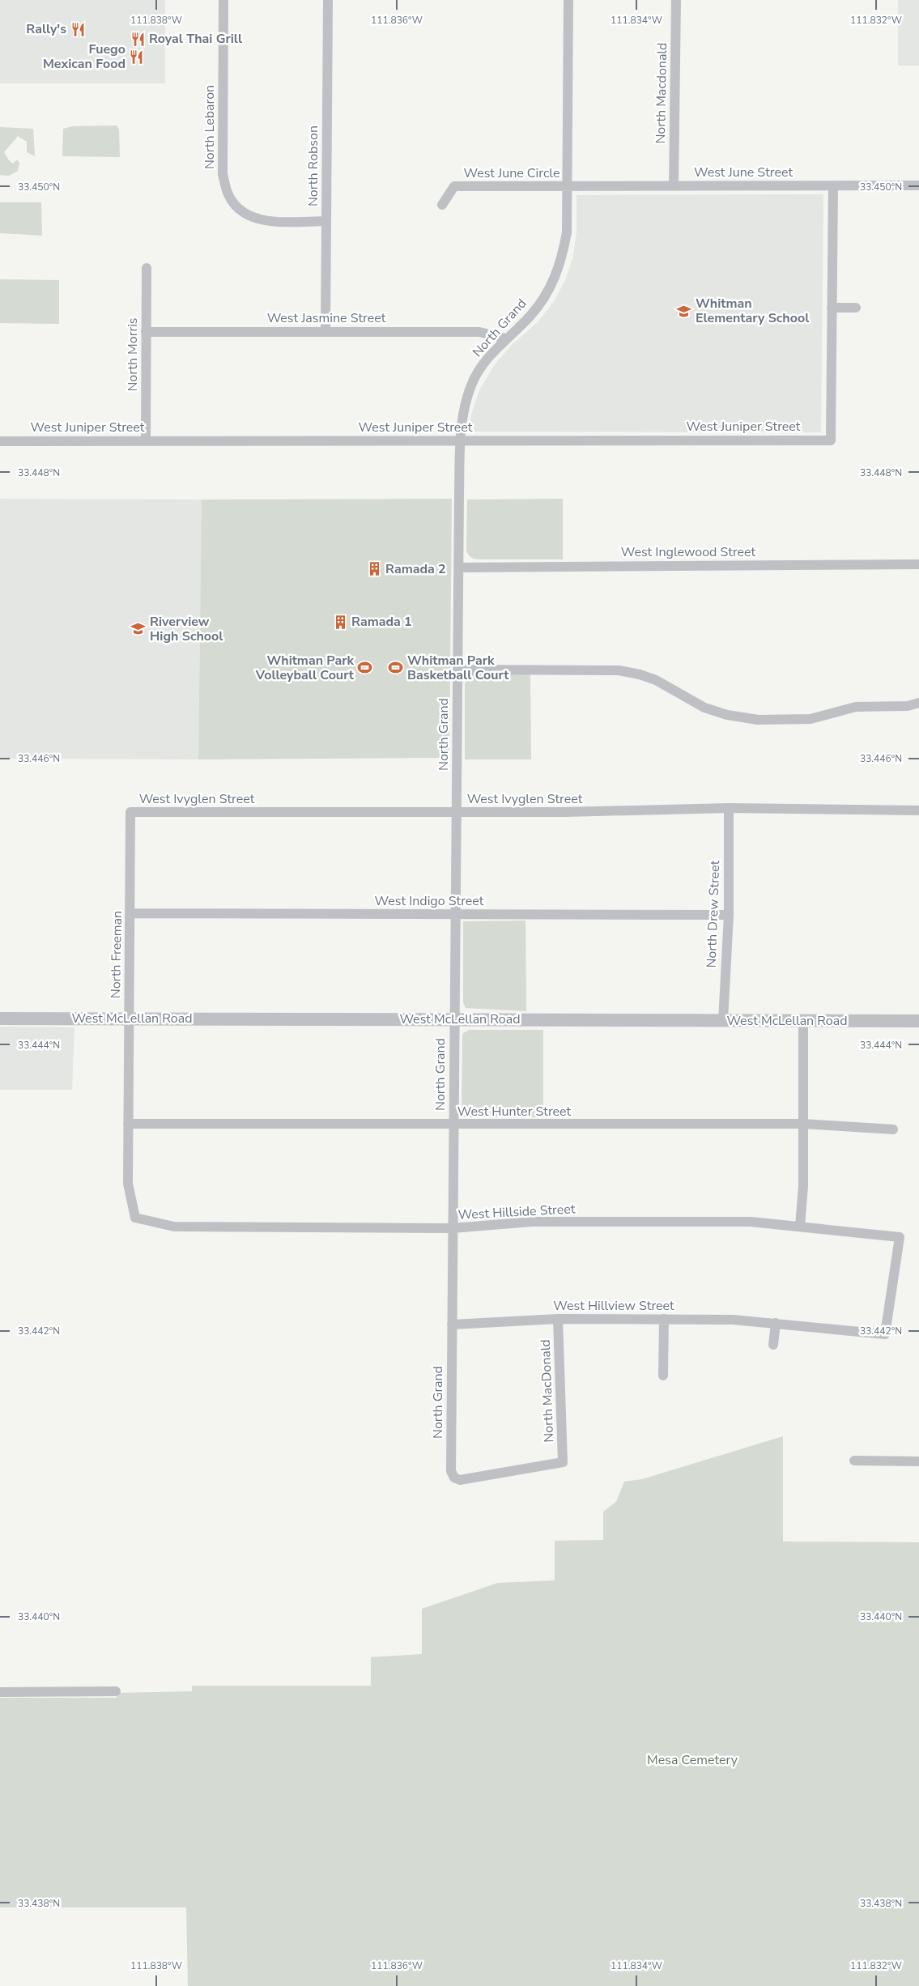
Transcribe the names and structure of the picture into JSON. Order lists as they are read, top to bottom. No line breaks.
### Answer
{"streets":{"street":["North Macdonald","North Lebaron","North Robson","West June Street","West June Circle","West Jasmine Street","North Grand","North Morris","West Juniper Street","West Inglewood Street","West Ivyglen Street","West Indigo Street","North Drew Street","North Freeman","West McLellan Road","West Hunter Street","West Hillside Street","West Hillview Street","North MacDonald"]},"crossings":[["North Macdonald","West June Street"],["North Lebaron","North Robson"],["North Robson","West Jasmine Street"],["West June Street","West June Circle"],["West June Street","North Grand"],["West June Circle","North Grand"],["West Jasmine Street","North Grand"],["West Jasmine Street","North Morris"],["North Grand","West Juniper Street"],["North Grand","West Inglewood Street"],["North Grand","West Ivyglen Street"],["North Grand","West Indigo Street"],["North Grand","West McLellan Road"],["North Grand","West Hunter Street"],["North Grand","West Hillside Street"],["North Grand","West Hillview Street"],["North Grand","North MacDonald"],["North Morris","West Juniper Street"],["West Ivyglen Street","North Drew Street"],["West Ivyglen Street","North Freeman"],["West Indigo Street","North Drew Street"],["West Indigo Street","North Freeman"],["North Drew Street","West McLellan Road"],["North Freeman","West McLellan Road"],["North Freeman","West Hunter Street"],["North Freeman","West Hillside Street"],["West Hillside Street","West Hillview Street"],["West Hillview Street","North MacDonald"]],"parks":["Mesa Cemetery"],"places":{"restaurant":["Rally's","Royal Thai Grill","Fuego Mexican Food"],"school or university":["Whitman Elementary School","Riverview High School"],"building":["Ramada 2","Ramada 1"],"sports":["Whitman Park Volleyball Court","Whitman Park Basketball Court"]},"coordinates":["111.838°W","111.836°W","111.834°W","111.832°W","33.450°N","33.448°N","33.446°N","33.444°N","33.442°N","33.440°N","33.438°N"]}
